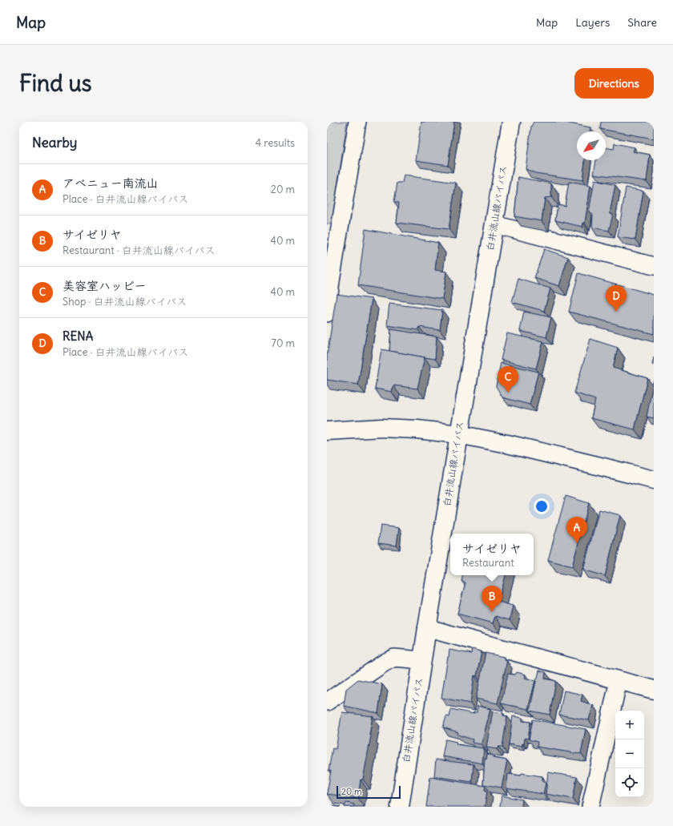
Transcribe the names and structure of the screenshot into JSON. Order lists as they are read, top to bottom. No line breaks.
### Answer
{"streets":{"street":["白井流山線バイパス"]},"scale_bar":"20 m","north":"bottom left","page":{"header":"Map","nav":["Map","Layers","Share"],"buttons":"Directions","title":"Find us","heading":["Nearby","4 results"],"list":[{"mark":"A","name":"アベニュー南流山","note":"Place · 白井流山線バイパス","value":"20 m"},{"mark":"B","name":"サイゼリヤ","note":"Restaurant · 白井流山線バイパス","value":"40 m"},{"mark":"C","name":"美容室ハッピー","note":"Shop · 白井流山線バイパス","value":"40 m"},{"mark":"D","name":"RENA","note":"Place · 白井流山線バイパス","value":"70 m"}],"pins":["D","C","A","B"],"popup":["サイゼリヤ","Restaurant"],"map_buttons":["+","−"],"scale":"20 m"}}
